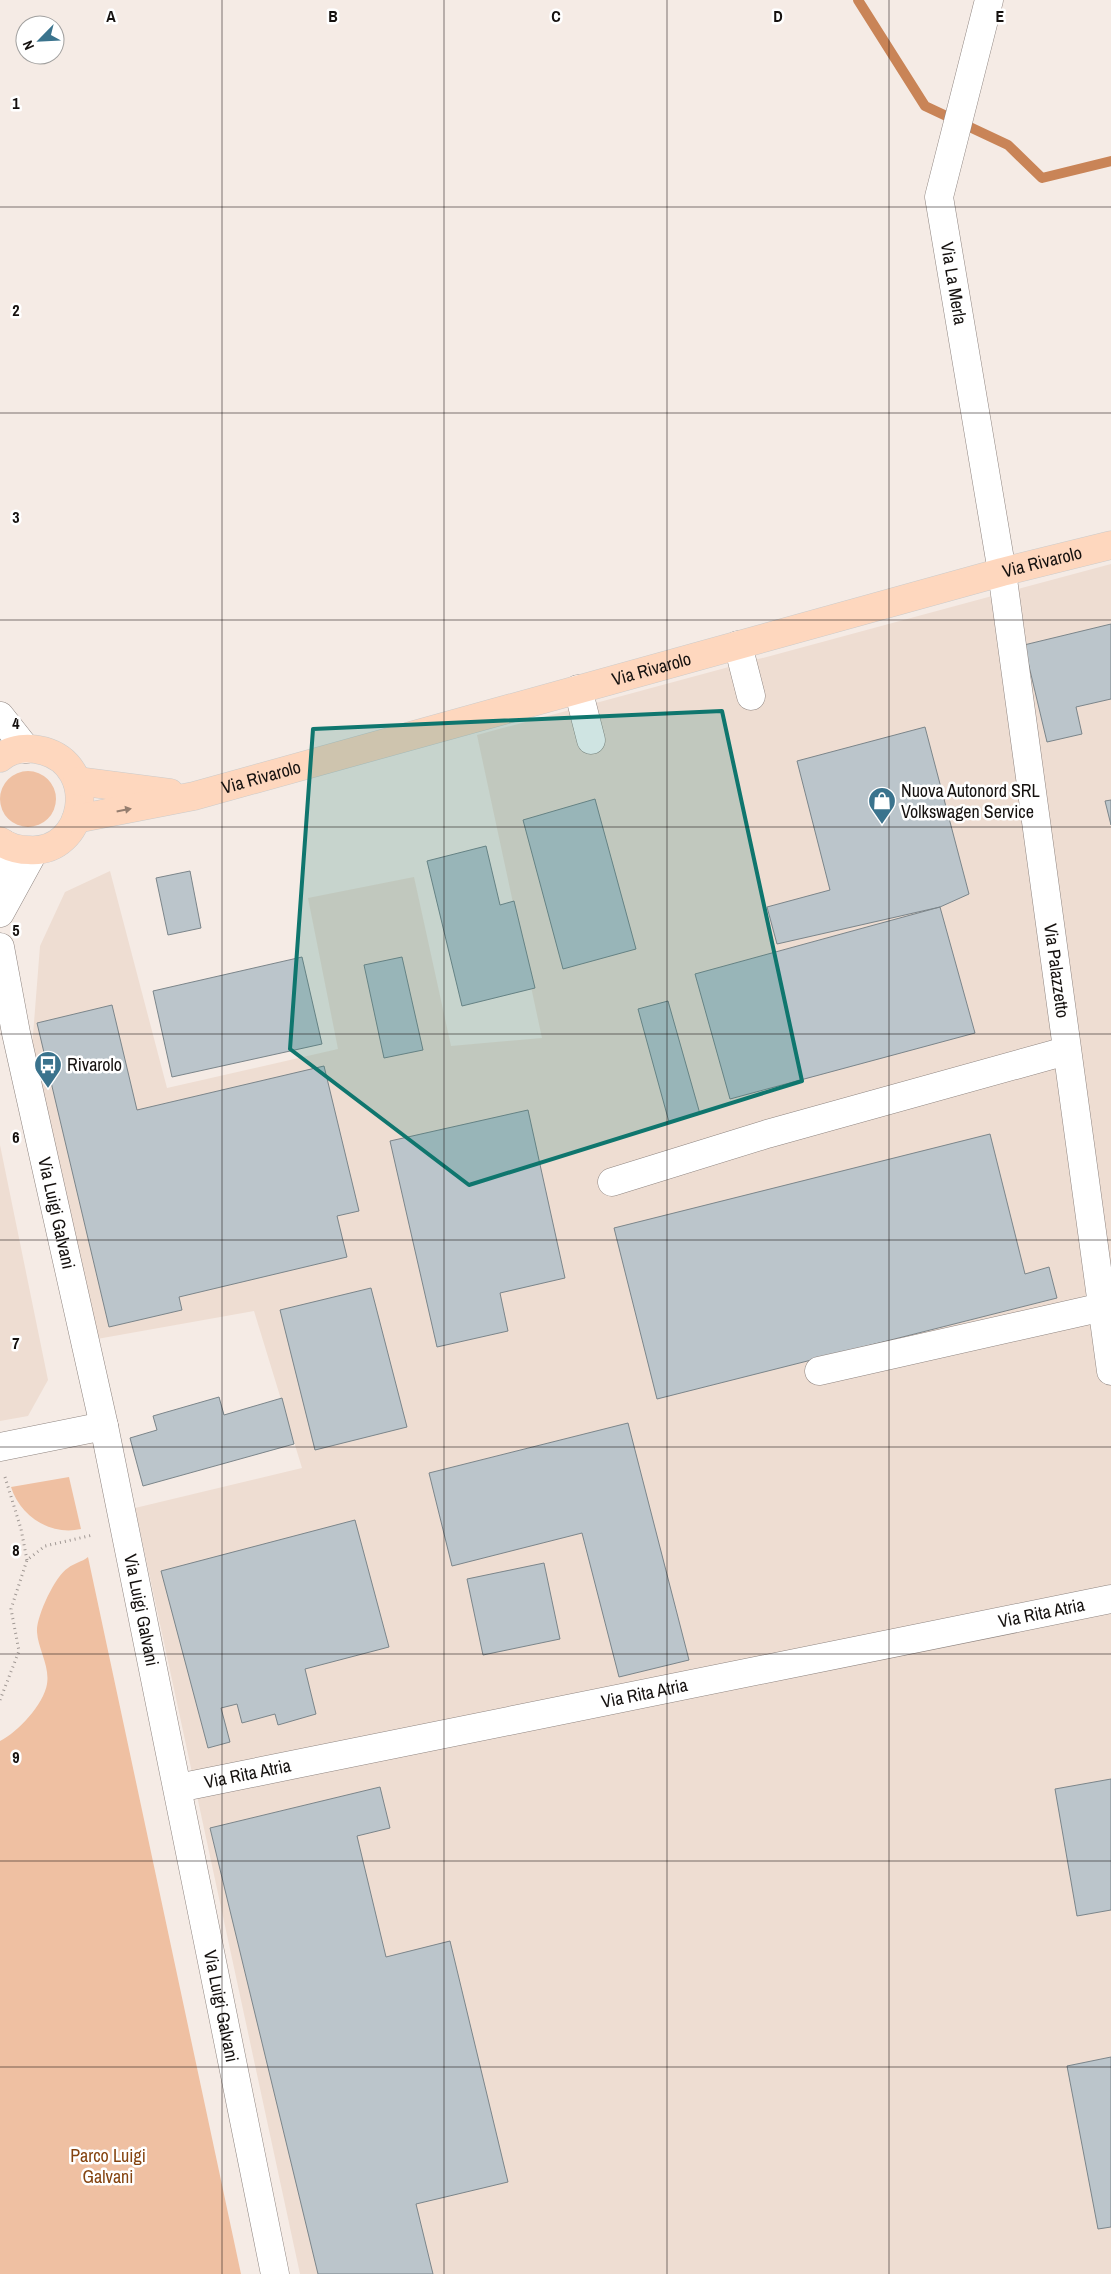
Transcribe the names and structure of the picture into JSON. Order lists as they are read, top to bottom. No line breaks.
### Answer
{"streets":{"main road":["Via Rivarolo"],"street":["Via La Merla","Via Palazzetto","Via Luigi Galvani","Via Rita Atria"]},"crossings":[["Via La Merla","Via Rivarolo"],["Via La Merla","Via Palazzetto"],["Via Rivarolo","Via Palazzetto"],["Via Luigi Galvani","Via Rita Atria"]],"parks":["Parco Luigi Galvani"],"places":{"shop":["Nuova Autonord SRL Volkswagen Service"],"bus stop":["Rivarolo"]},"north":"bottom left","grid":{"columns":["A","B","C","D","E"],"rows":["1","2","3","4","5","6","7","8","9"]}}
